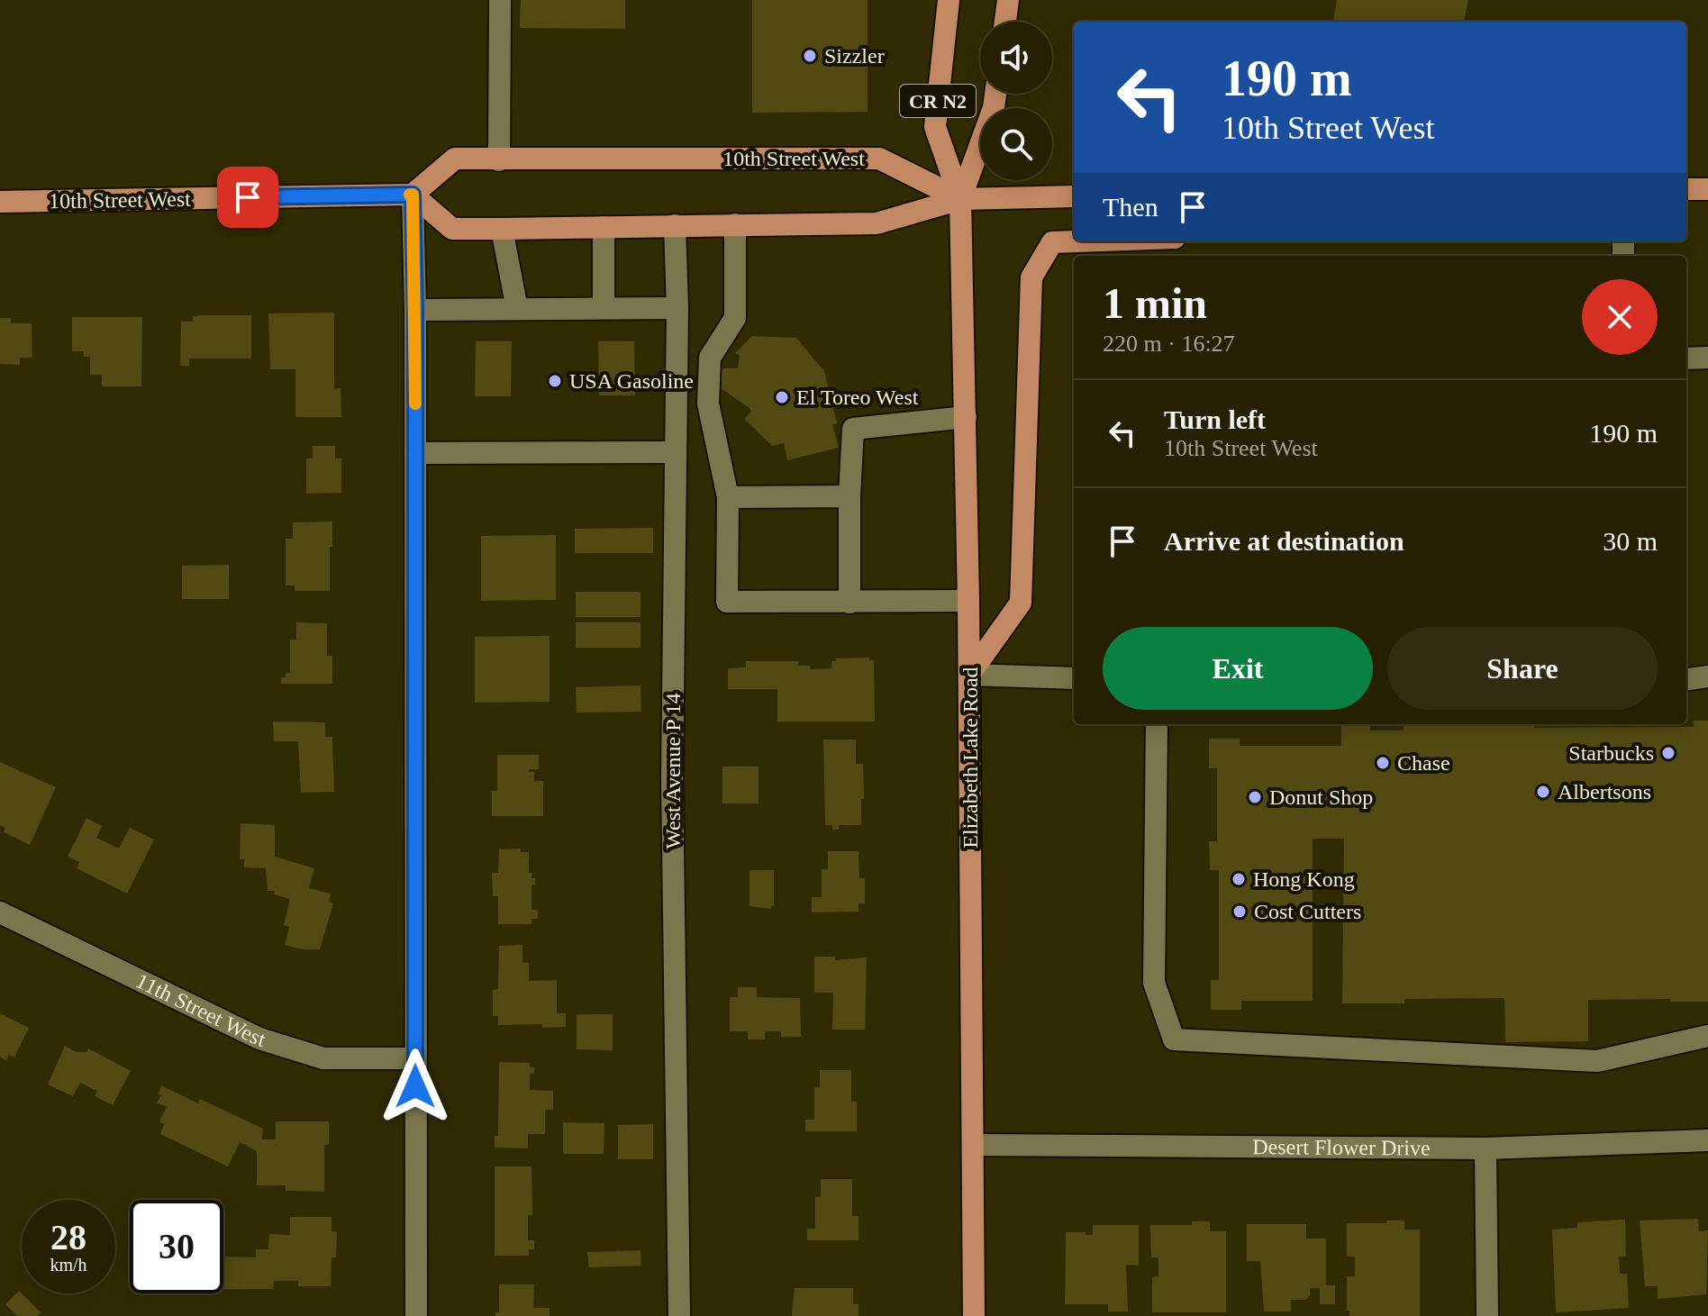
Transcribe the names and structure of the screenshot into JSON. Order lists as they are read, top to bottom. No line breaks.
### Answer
{"streets":{"main road":["CR N2","10th Street West","Elizabeth Lake Road"],"street":["West Avenue P 14","11th Street West","Desert Flower Drive"]},"crossings":[["CR N2","10th Street West"],["CR N2","Elizabeth Lake Road"],["10th Street West","Elizabeth Lake Road"],["Elizabeth Lake Road","Desert Flower Drive"]],"places":["Sizzler","USA Gasoline","El Toreo West","Starbucks","Chase","Albertsons","Donut Shop","Hong Kong","Cost Cutters"],"page":{"turn":["190 m","10th Street West"],"then":"Then","heading":["1 min","220 m · 16:27"],"list":[{"name":"Turn left","note":"10th Street West","value":"190 m"},{"name":"Arrive at destination","value":"30 m"}],"buttons":["Exit","Share"],"speed":"28 km/h","limit":"30"}}
